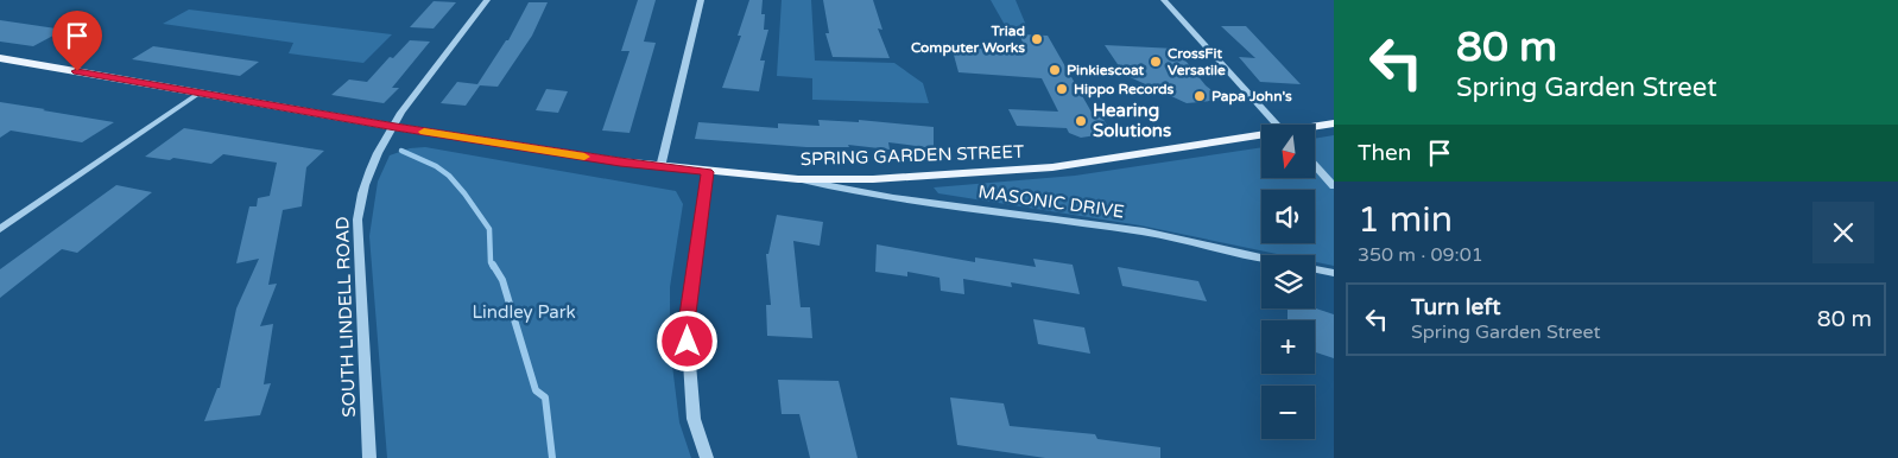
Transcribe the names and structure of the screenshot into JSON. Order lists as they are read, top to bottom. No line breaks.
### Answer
{"streets":{"main road":["SPRING GARDEN STREET"],"street":["MASONIC DRIVE","SOUTH LINDELL ROAD"]},"crossings":[["SPRING GARDEN STREET","MASONIC DRIVE"],["SPRING GARDEN STREET","SOUTH LINDELL ROAD"]],"parks":["Lindley Park"],"places":["Triad Computer Works","CrossFit Versatile","Pinkiescoat","Hippo Records","Papa John's","Hearing Solutions"],"north":"bottom","page":{"turn":["80 m","Spring Garden Street"],"map_buttons":["+","−"],"then":"Then","heading":["1 min","350 m · 09:01"],"list":[{"name":"Turn left","note":"Spring Garden Street","value":"80 m"}]}}
